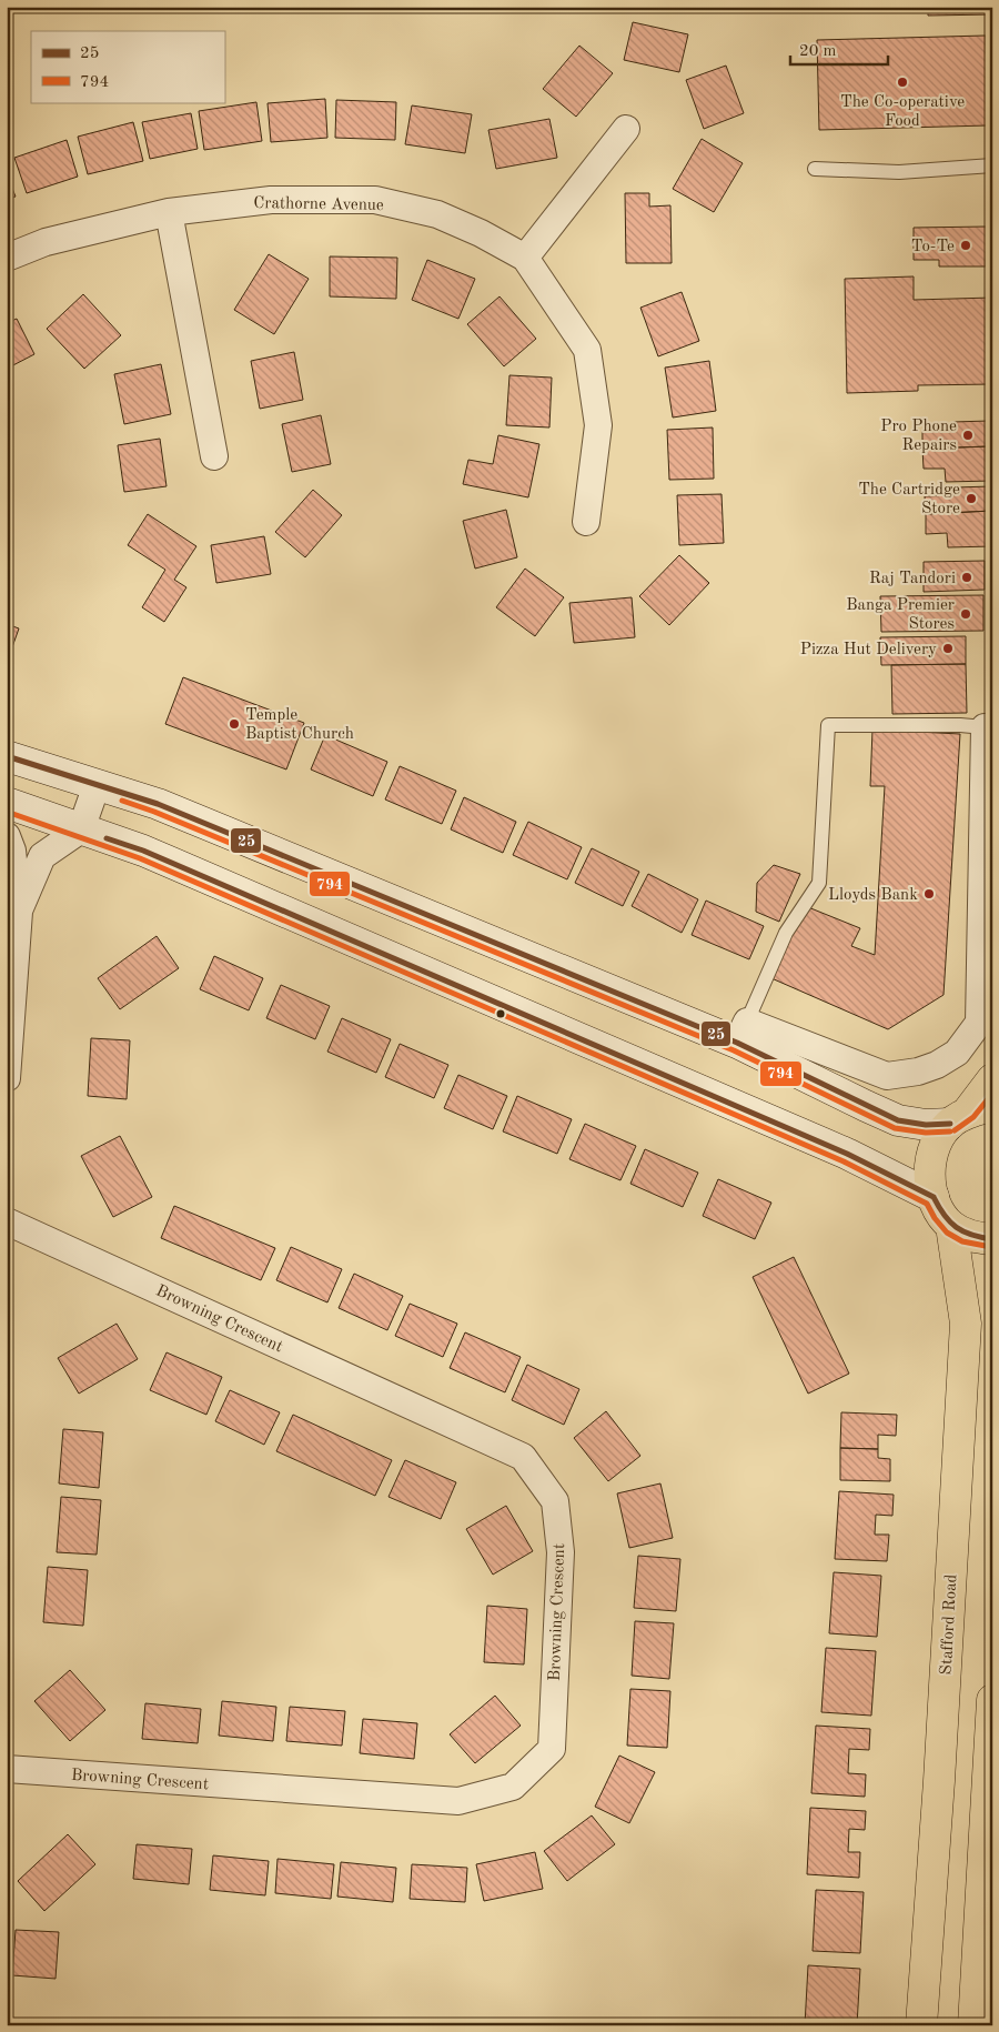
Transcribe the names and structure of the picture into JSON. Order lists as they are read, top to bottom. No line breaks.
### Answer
{"streets":{"highway":["Stafford Road"],"street":["Crathorne Avenue","Browning Crescent"]},"places":["The Co-operative Food","To-Te","Pro Phone Repairs","The Cartridge Store","Raj Tandori","Banga Premier Stores","Pizza Hut Delivery","Temple Baptist Church","Lloyds Bank"],"lines":["transit line 25","transit line 794"],"legend":["25","794"],"scale_bar":"20 m"}
